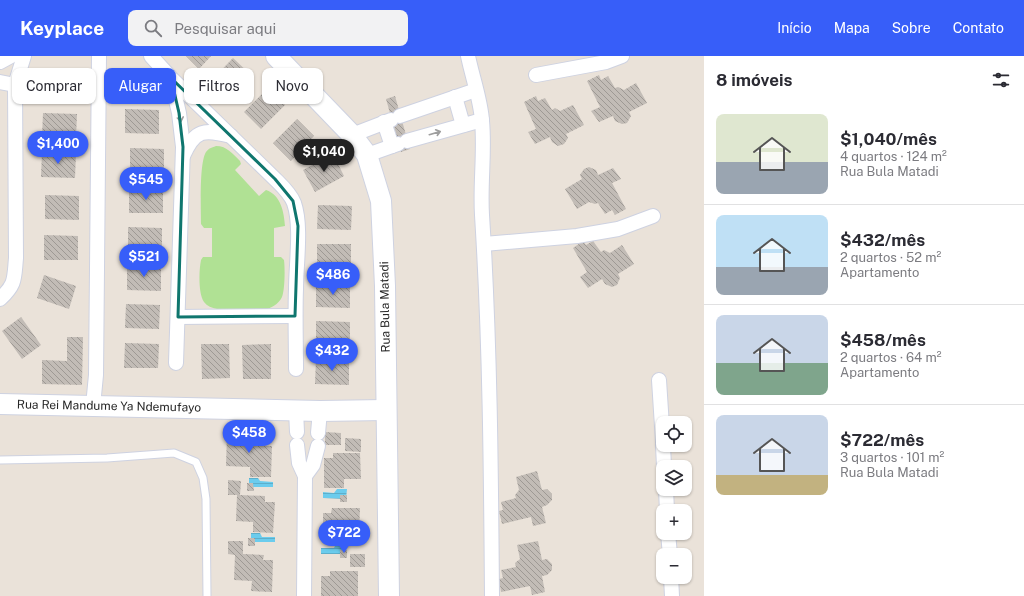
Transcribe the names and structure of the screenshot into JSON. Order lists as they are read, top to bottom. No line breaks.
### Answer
{"streets":{"street":["Rua Bula Matadi","Rua Rei Mandume Ya Ndemufayo"]},"crossings":[["Rua Bula Matadi","Rua Rei Mandume Ya Ndemufayo"]],"page":{"header":"Keyplace","search":"Pesquisar aqui","nav":["Início","Mapa","Sobre","Contato"],"heading":"8 imóveis","chip":["Comprar","Alugar","Filtros","Novo"],"list":[{"name":"$1,040/mês","note":"4 quartos · 124 m² · Rua Bula Matadi"},{"name":"$432/mês","note":"2 quartos · 52 m² · Apartamento"},{"name":"$458/mês","note":"2 quartos · 64 m² · Apartamento"},{"name":"$722/mês","note":"3 quartos · 101 m² · Rua Bula Matadi"}],"price":["$1,400","$1,040","$545","$521","$486","$432","$458","$722"],"map_buttons":["+","−"]}}
